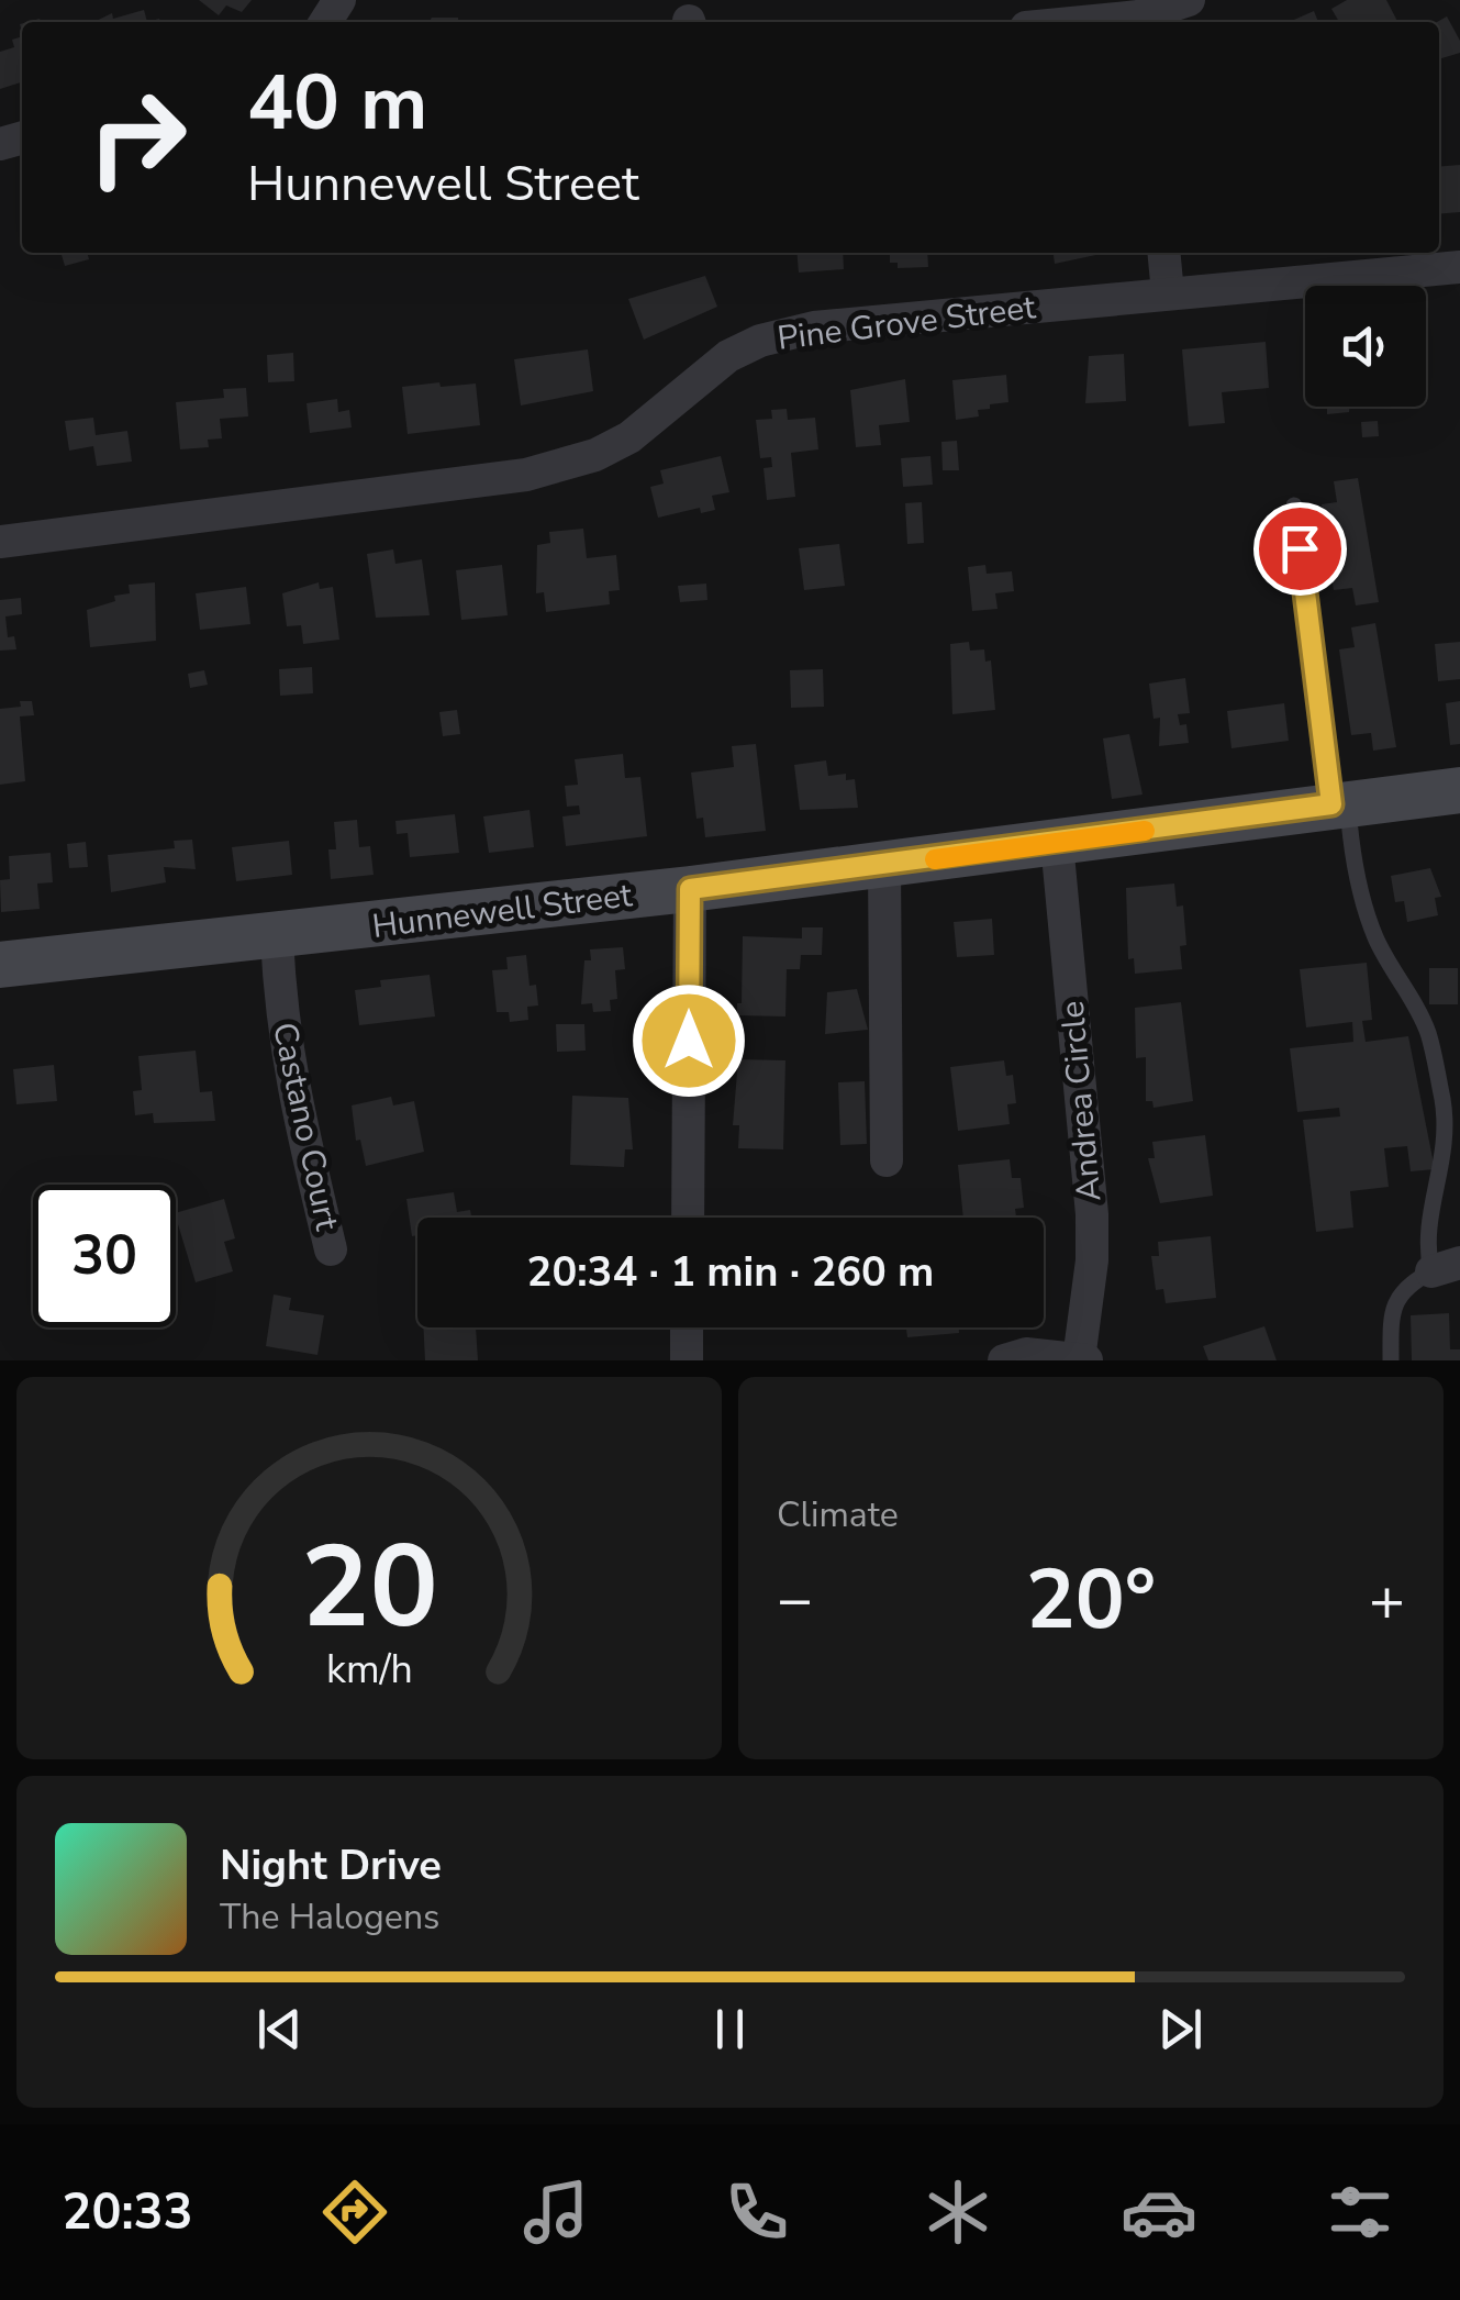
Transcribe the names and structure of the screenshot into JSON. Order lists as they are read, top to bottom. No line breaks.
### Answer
{"streets":{"main road":["Hunnewell Street"],"street":["Pine Grove Street","Andrea Circle","Castano Court"]},"crossings":[["Hunnewell Street","Andrea Circle"],["Hunnewell Street","Castano Court"]],"page":{"turn":["40 m","Hunnewell Street"],"limit":"30","trip":"20:34 · 1 min · 260 m","tile":"Climate","heat":["−","20°","+"],"song":["Night Drive","The Halogens"],"tabs":"20:33","gauge":["20","km/h"]}}
